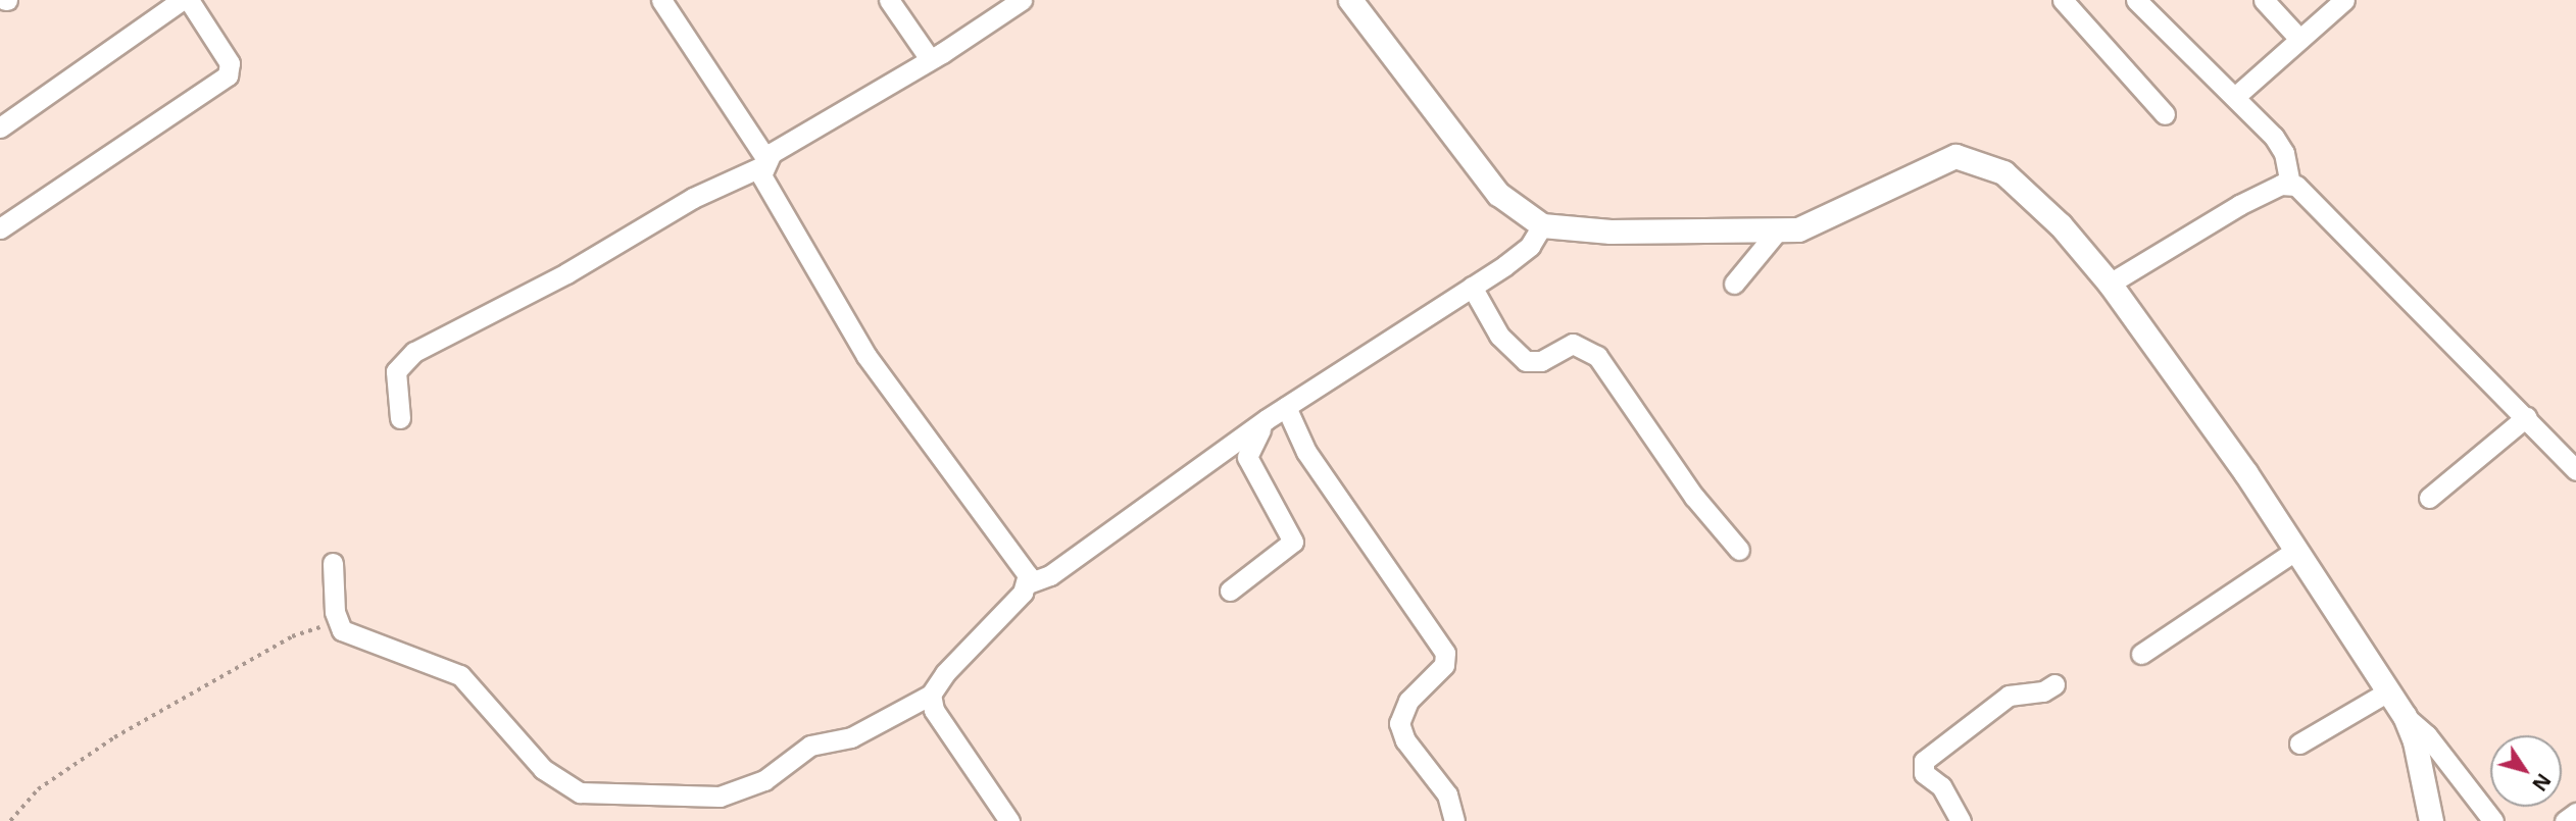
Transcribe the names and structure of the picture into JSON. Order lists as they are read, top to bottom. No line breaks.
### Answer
{"north":"bottom right"}
